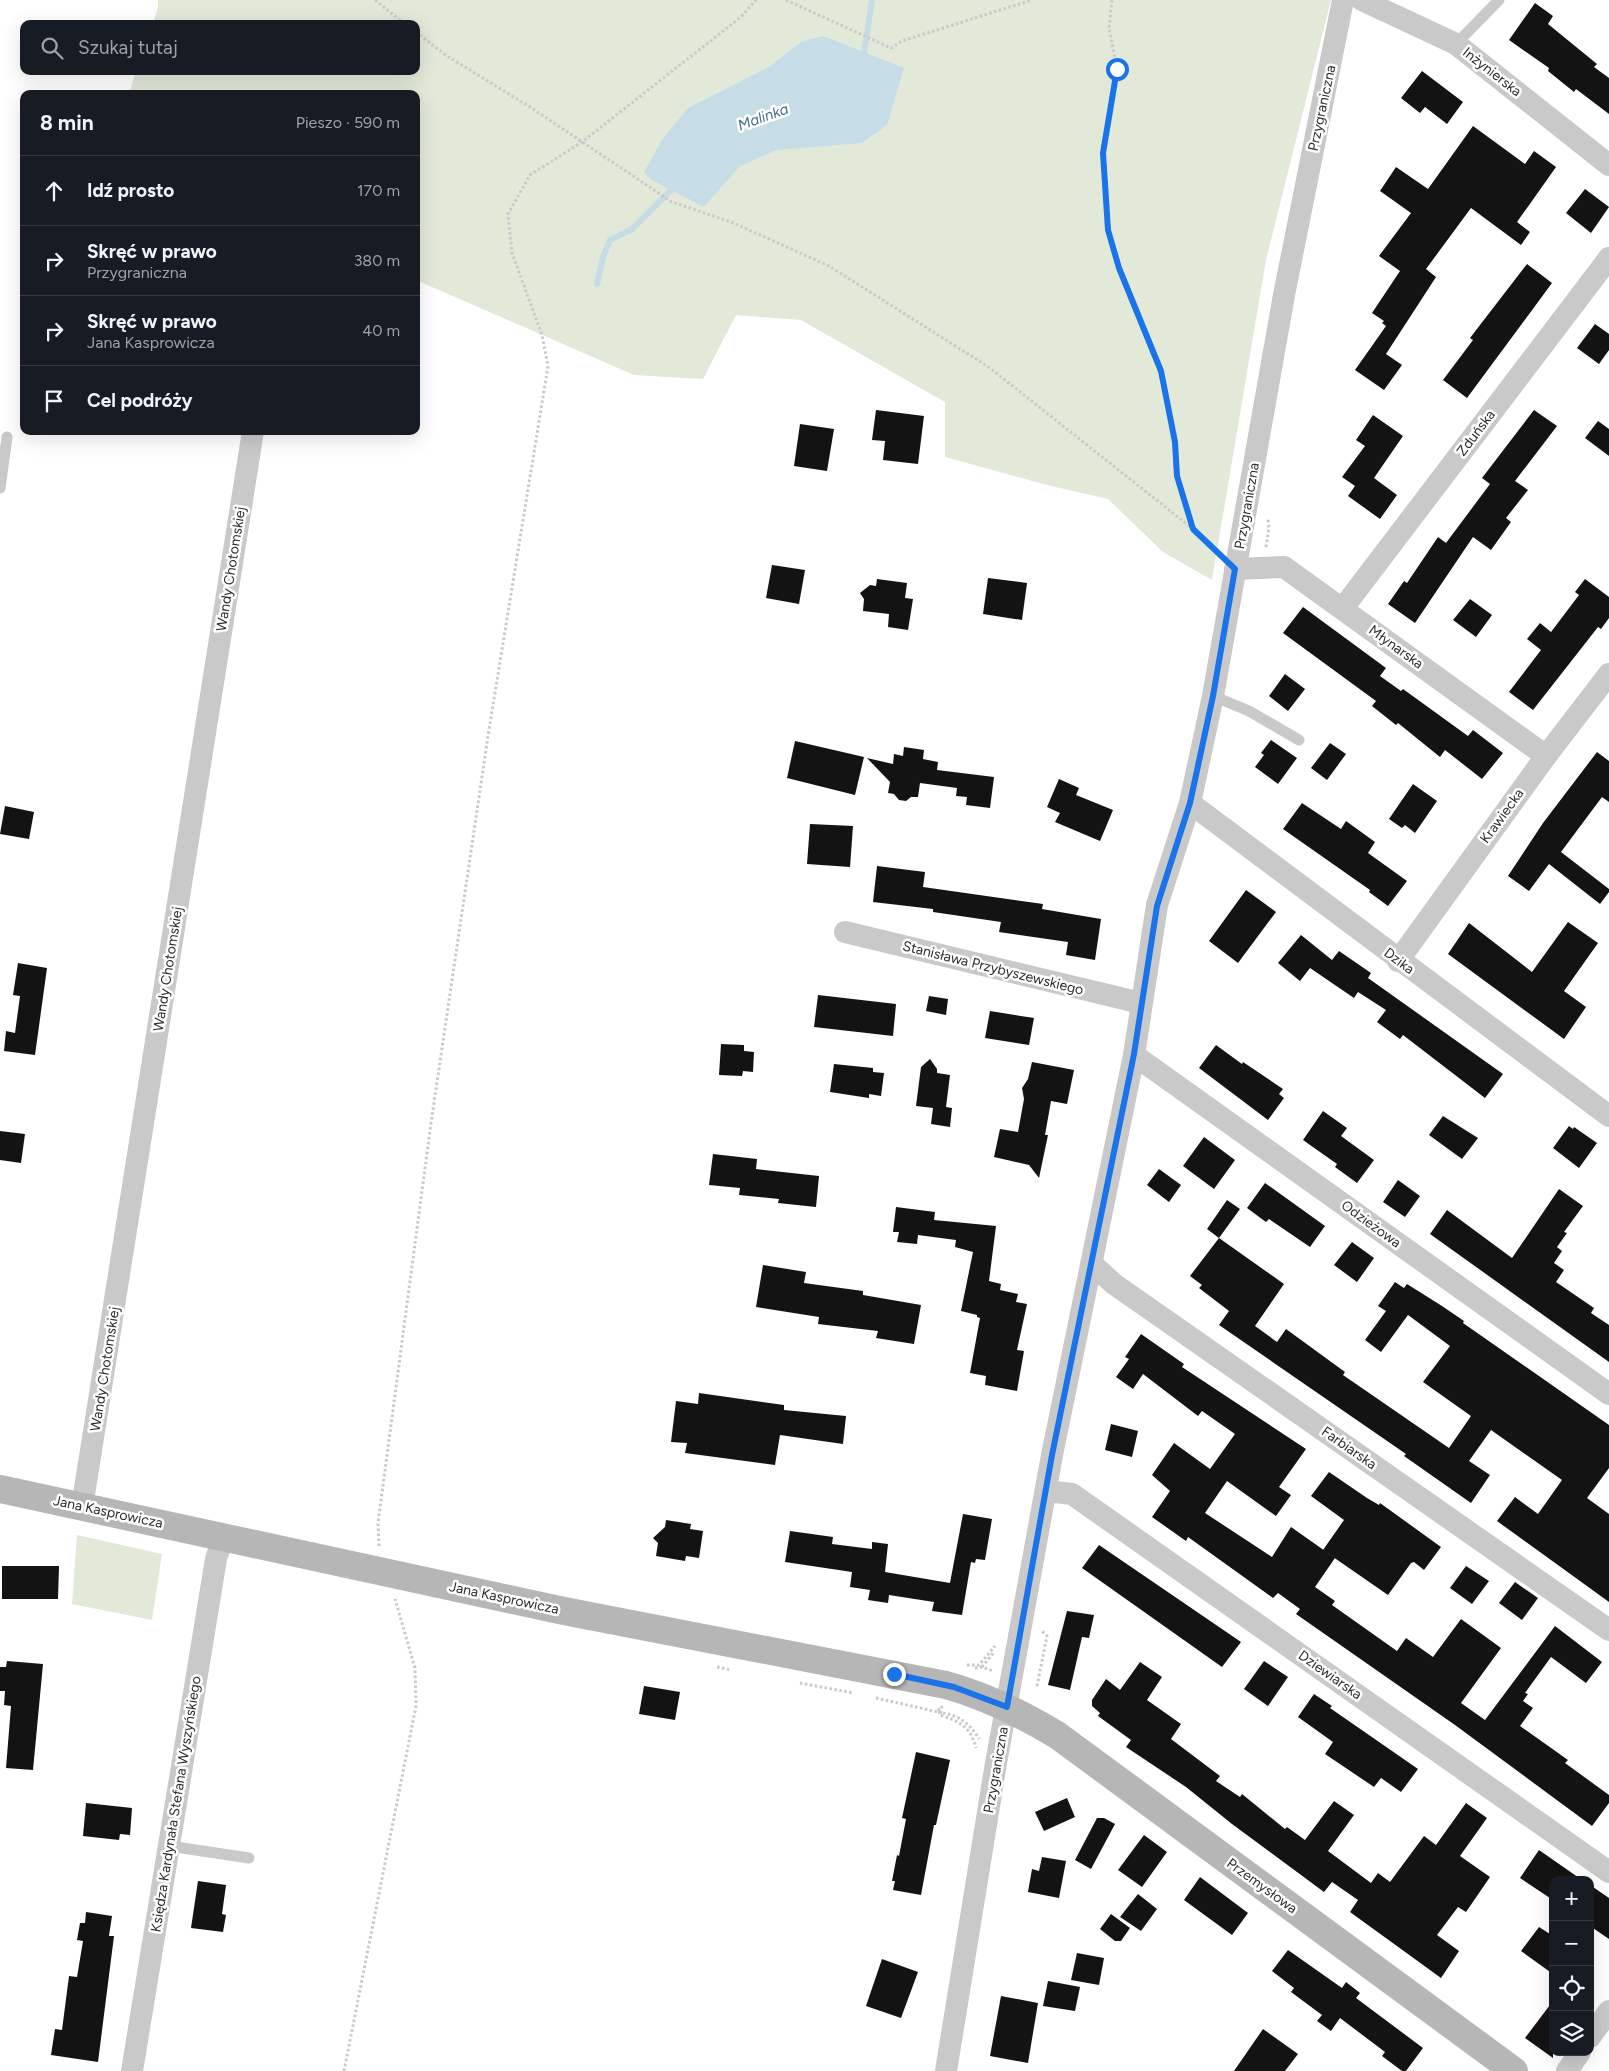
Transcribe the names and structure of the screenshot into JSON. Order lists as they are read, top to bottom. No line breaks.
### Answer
{"streets":{"street":["Inżynierska","Przygraniczna","Zduńska","Wandy Chotomskiej","Młynarska","Krawiecka","Dzika","Stanisława Przybyszewskiego","Odzieżowa","Farbiarska","Jana Kasprowicza","Dziewiarska","Księdza Kardynała Stefana Wyszyńskiego","Przemysłowa"]},"crossings":[["Przygraniczna","Młynarska"],["Przygraniczna","Dzika"],["Przygraniczna","Stanisława Przybyszewskiego"],["Przygraniczna","Odzieżowa"],["Przygraniczna","Farbiarska"],["Przygraniczna","Jana Kasprowicza"],["Przygraniczna","Dziewiarska"],["Przygraniczna","Przemysłowa"],["Zduńska","Młynarska"],["Wandy Chotomskiej","Jana Kasprowicza"],["Młynarska","Krawiecka"],["Krawiecka","Dzika"],["Jana Kasprowicza","Księdza Kardynała Stefana Wyszyńskiego"],["Jana Kasprowicza","Przemysłowa"]],"water":["Malinka"],"page":{"search":"Szukaj tutaj","heading":["8 min","Pieszo · 590 m"],"list":[["Idź prosto","170 m"],["Skręć w prawo","Przygraniczna","380 m"],["Skręć w prawo","Jana Kasprowicza","40 m"],"Cel podróży"],"map_buttons":["+","−"]}}
